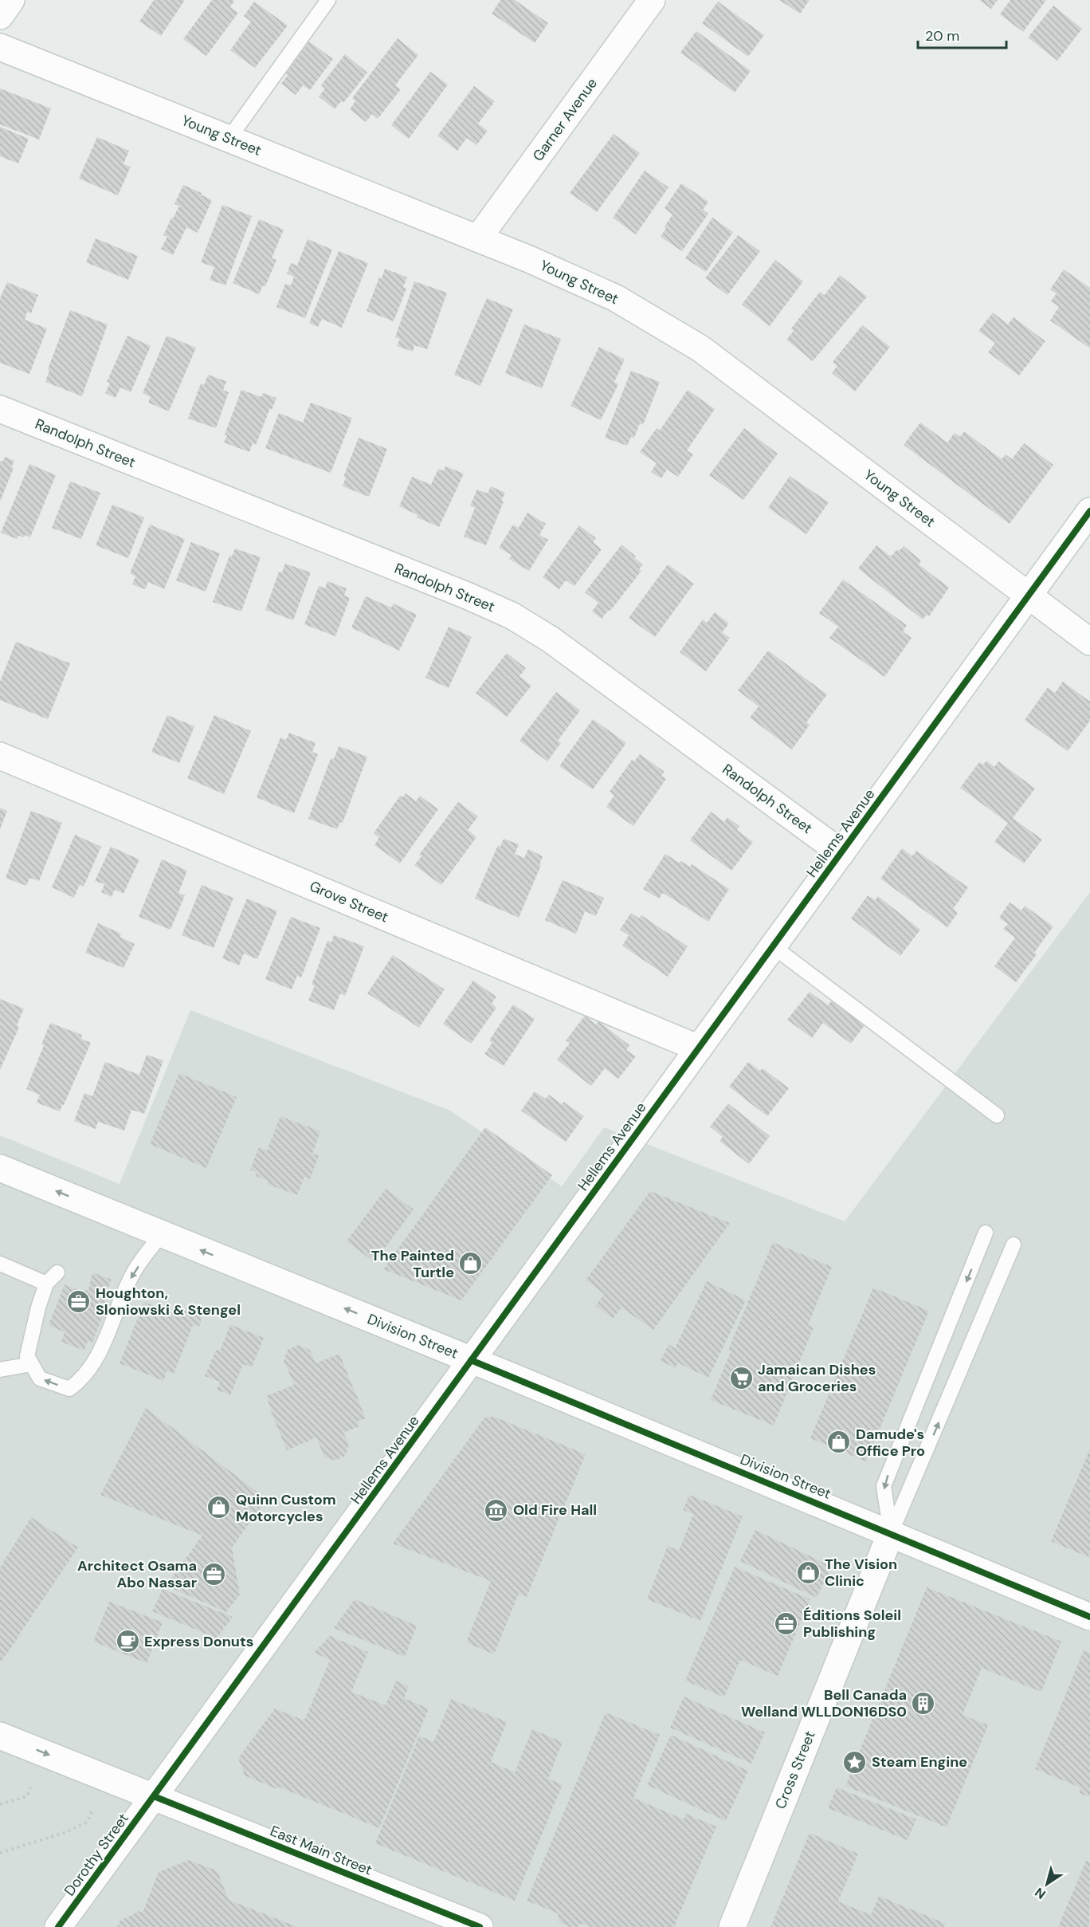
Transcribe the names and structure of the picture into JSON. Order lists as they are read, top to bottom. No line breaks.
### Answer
{"streets":{"street":["Garner Avenue","Young Street","Randolph Street","Hellems Avenue","Grove Street","Division Street","Cross Street","East Main Street","Dorothy Street"]},"crossings":[["Garner Avenue","Young Street"],["Young Street","Hellems Avenue"],["Randolph Street","Hellems Avenue"],["Hellems Avenue","Grove Street"],["Hellems Avenue","Division Street"],["Hellems Avenue","East Main Street"],["Hellems Avenue","Dorothy Street"],["Division Street","Cross Street"],["East Main Street","Dorothy Street"]],"one_way":["Division Street"],"places":{"shop":["The Painted Turtle","Damude's Office Pro","Quinn Custom Motorcycles","The Vision Clinic"],"office":["Houghton, Sloniowski & Stengel","Architect Osama Abo Nassar","Éditions Soleil Publishing"],"supermarket":["Jamaican Dishes and Groceries"],"museum":["Old Fire Hall"],"cafe":["Express Donuts"],"building":["Bell Canada Welland WLLDON16DS0"],"place":["Steam Engine"]},"scale_bar":"20 m","north":"bottom left"}
